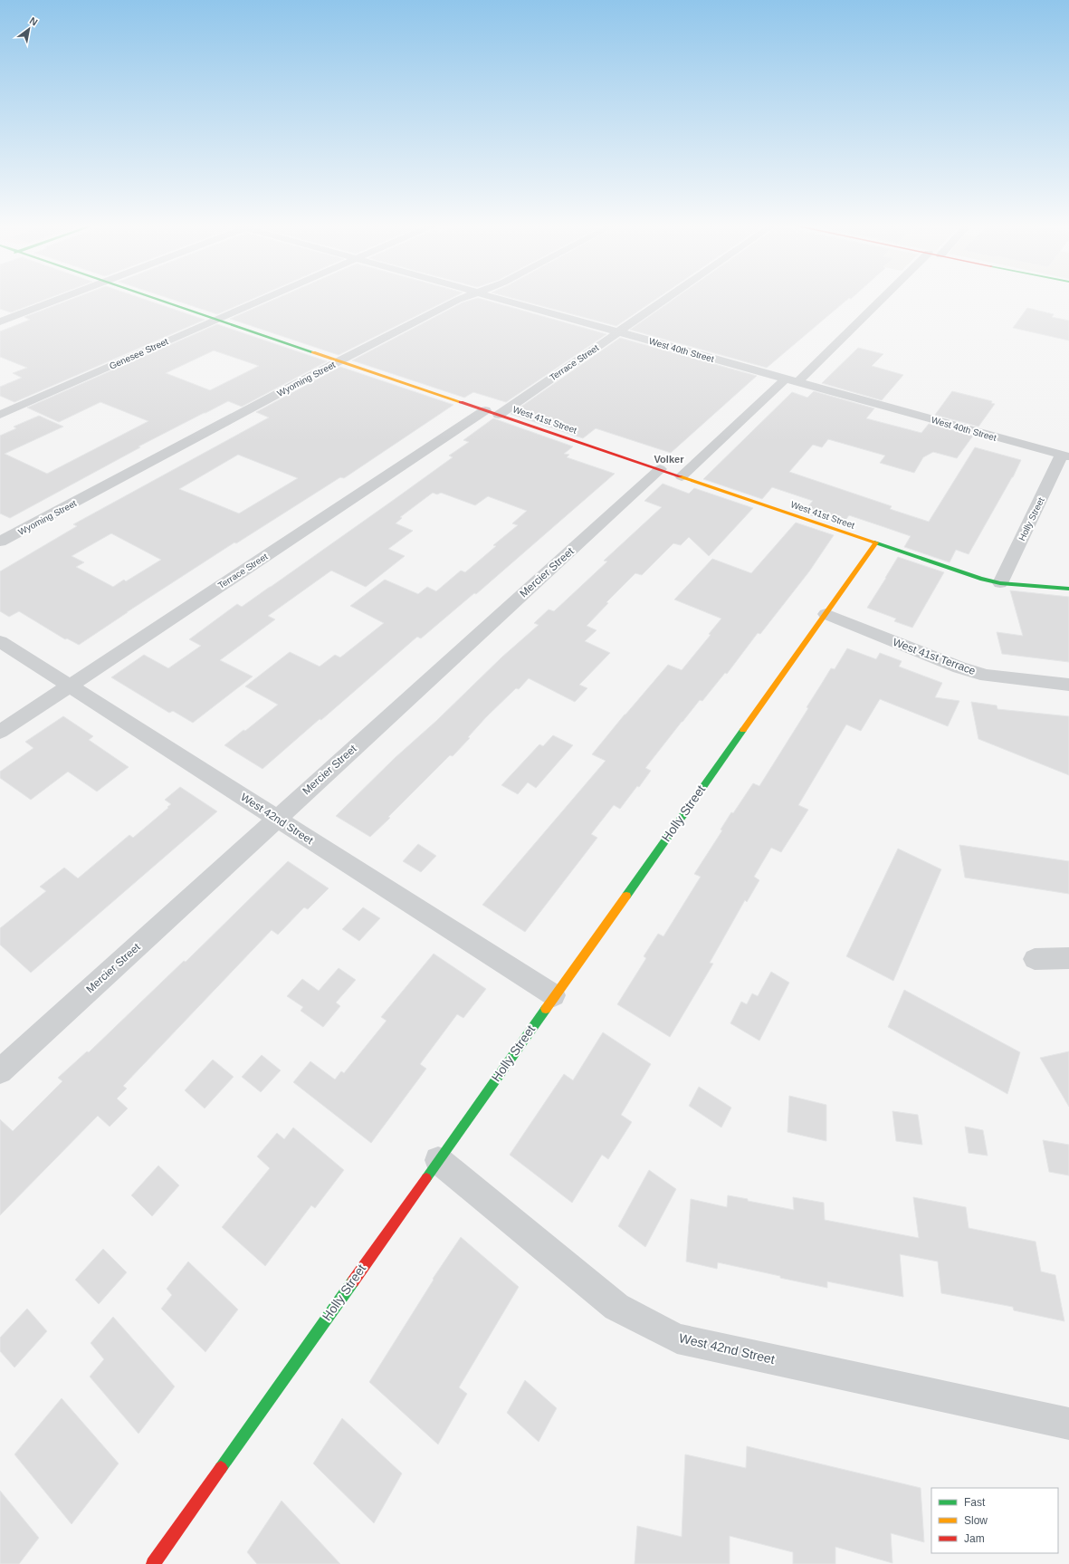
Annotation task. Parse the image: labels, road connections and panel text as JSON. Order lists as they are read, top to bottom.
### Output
{
  "streets": {
    "street": [
      "West 40th Street",
      "Genesee Street",
      "Terrace Street",
      "Wyoming Street",
      "West 41st Street",
      "Holly Street",
      "Mercier Street",
      "West 41st Terrace",
      "West 42nd Street"
    ]
  },
  "crossings": [
    ["West 40th Street", "Terrace Street"],
    ["West 40th Street", "Holly Street"],
    ["Genesee Street", "West 41st Street"],
    ["Terrace Street", "West 41st Street"],
    ["Terrace Street", "West 42nd Street"],
    ["Wyoming Street", "West 41st Street"],
    ["West 41st Street", "Holly Street"],
    ["West 41st Street", "Mercier Street"],
    ["Holly Street", "West 41st Terrace"],
    ["Holly Street", "West 42nd Street"],
    ["Mercier Street", "West 42nd Street"]
  ],
  "districts": ["Volker"],
  "legend": ["Fast", "Slow", "Jam"],
  "north": "top right"
}
